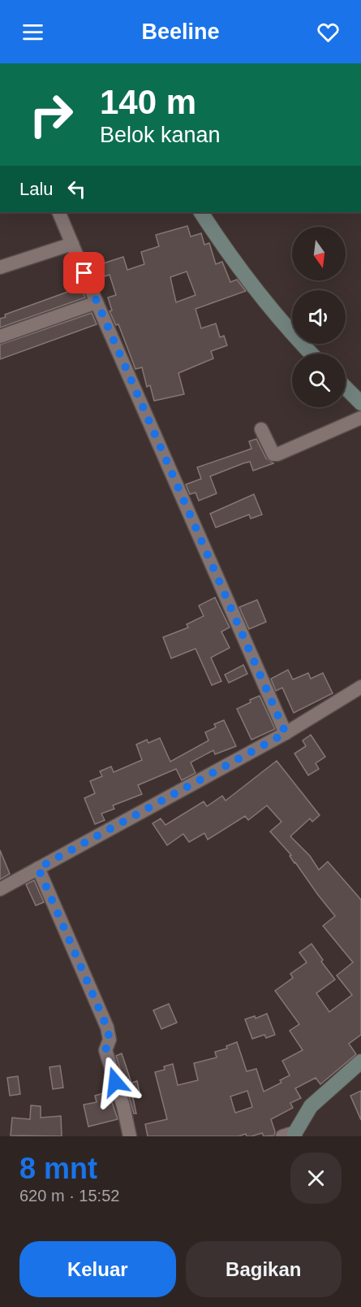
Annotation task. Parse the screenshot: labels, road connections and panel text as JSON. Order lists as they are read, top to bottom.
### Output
{
  "north": "bottom",
  "page": {
    "header": "Beeline",
    "turn": ["140 m", "Belok kanan"],
    "then": "Lalu",
    "heading": ["8 mnt", "620 m · 15:52"],
    "buttons": ["Keluar", "Bagikan"]
  }
}
